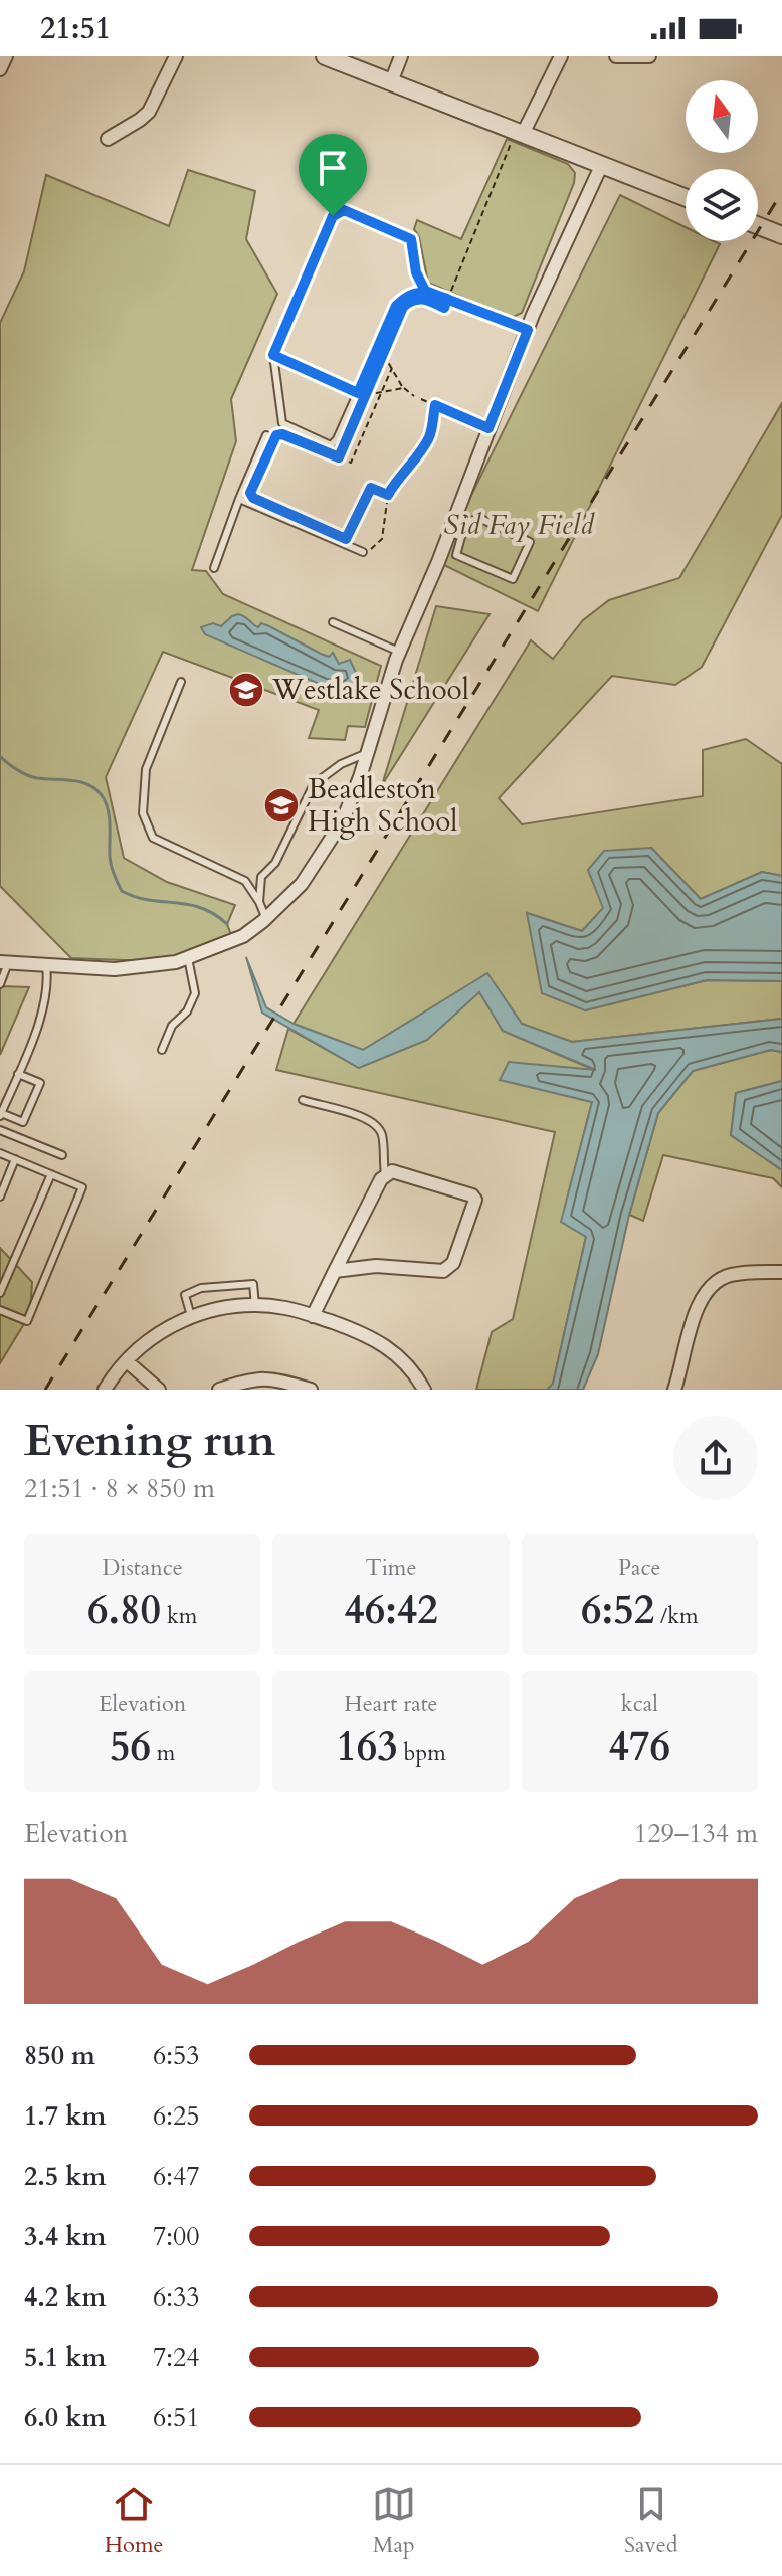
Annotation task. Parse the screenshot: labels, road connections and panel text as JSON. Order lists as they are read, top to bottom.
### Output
{
  "parks": ["Sid Fay Field"],
  "places": {
    "school or university": ["Westlake School", "Beadleston High School"]
  },
  "north": "top",
  "page": {
    "status": "21:51",
    "heading": ["Evening run", "21:51 · 8 × 850 m"],
    "stats": [
      ["Distance", "6.80 km"],
      ["Time", "46:42"],
      ["Pace", "6:52 /km"],
      ["Elevation", "56 m"],
      ["Heart rate", "163 bpm"],
      ["kcal", "476"]
    ],
    "chart": ["Elevation", "129–134 m"],
    "list": [
      {
        "name": "850 m",
        "note": "6:53"
      },
      {
        "name": "1.7 km",
        "note": "6:25"
      },
      {
        "name": "2.5 km",
        "note": "6:47"
      },
      {
        "name": "3.4 km",
        "note": "7:00"
      },
      {
        "name": "4.2 km",
        "note": "6:33"
      },
      {
        "name": "5.1 km",
        "note": "7:24"
      },
      {
        "name": "6.0 km",
        "note": "6:51"
      }
    ],
    "tabs": ["Home", "Map", "Saved"]
  }
}
